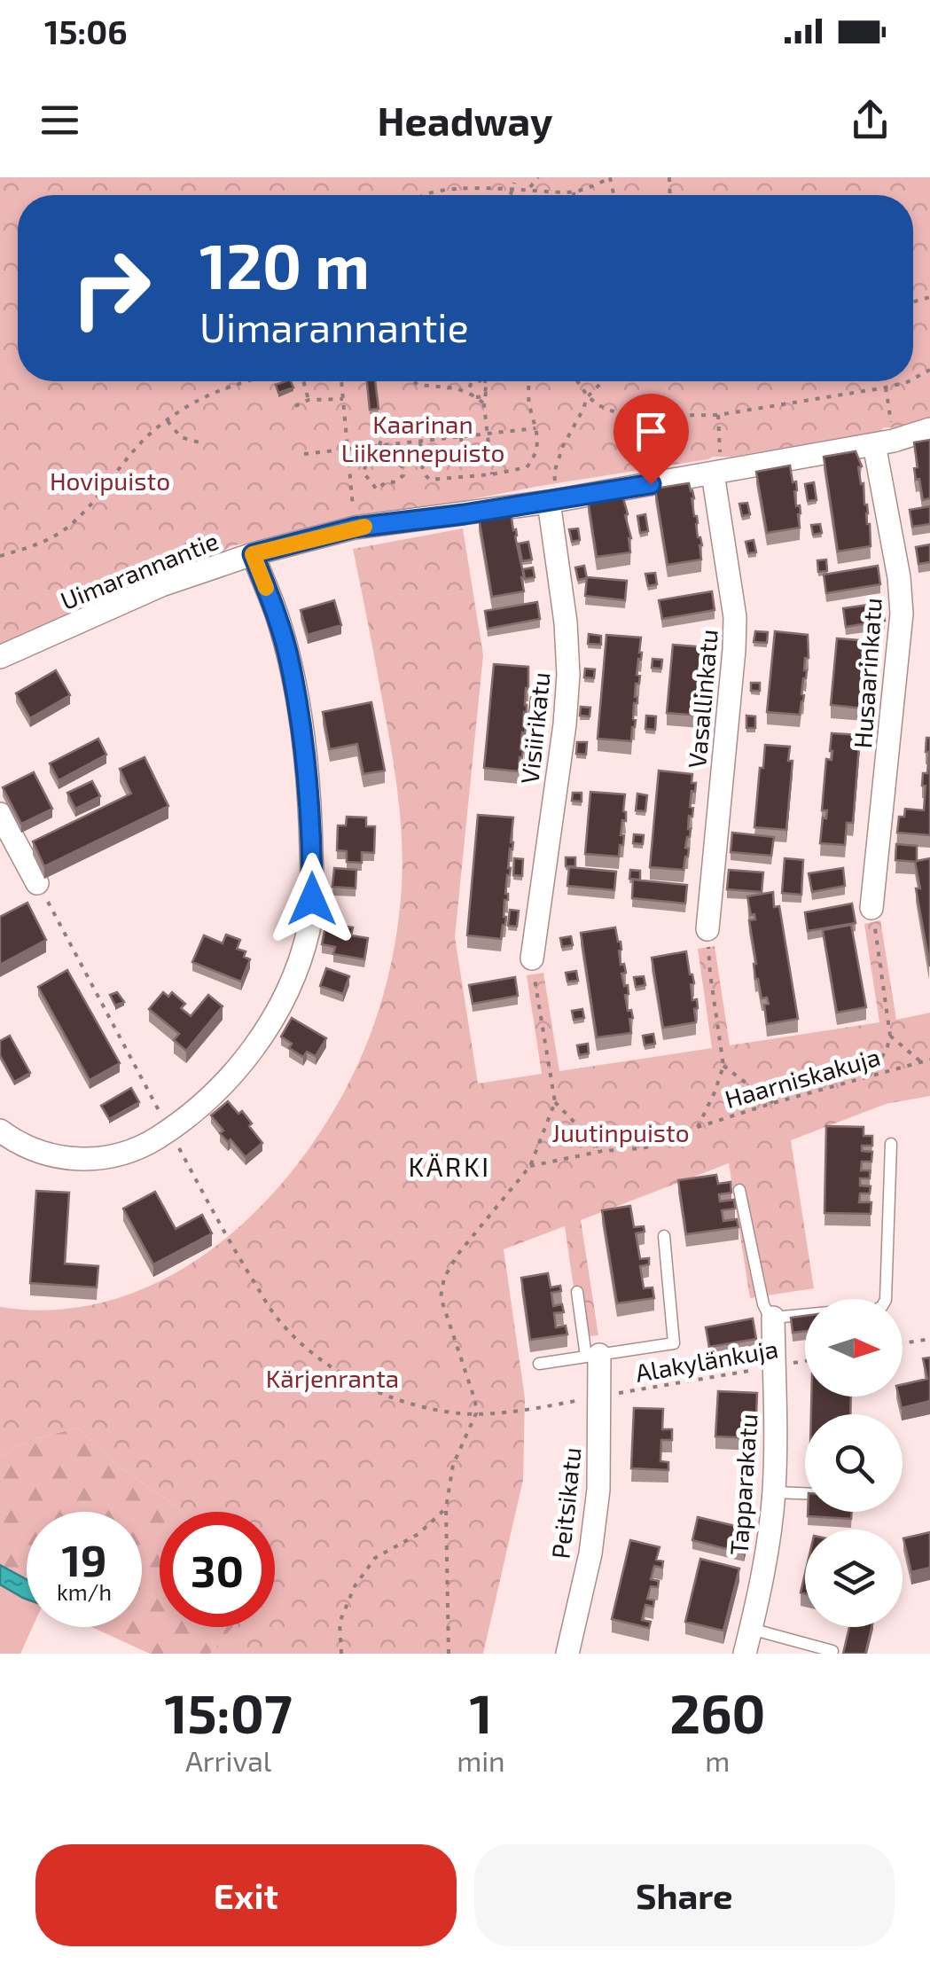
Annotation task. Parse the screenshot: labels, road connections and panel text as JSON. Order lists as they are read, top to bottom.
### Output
{
  "streets": {
    "street": [
      "Uimarannantie",
      "Husaarinkatu",
      "Vasallinkatu",
      "Visiirikatu",
      "Tapparakatu",
      "Peitsikatu"
    ],
    "path": ["Haarniskakuja", "Alakylänkuja"]
  },
  "crossings": [
    ["Uimarannantie", "Husaarinkatu"],
    ["Uimarannantie", "Vasallinkatu"],
    ["Uimarannantie", "Visiirikatu"],
    ["Alakylänkuja", "Tapparakatu"],
    ["Alakylänkuja", "Peitsikatu"]
  ],
  "districts": ["KÄRKI"],
  "parks": [
    "Kaarinan Liikennepuisto",
    "Hovipuisto",
    "Juutinpuisto",
    "Kärjenranta"
  ],
  "north": "right",
  "page": {
    "status": "15:06",
    "header": "Headway",
    "turn": ["120 m", "Uimarannantie"],
    "speed": "19 km/h",
    "limit": "30",
    "eta": [
      "15:07",
      "Arrival",
      "1",
      "min",
      "260",
      "m"
    ],
    "buttons": ["Exit", "Share"]
  }
}
